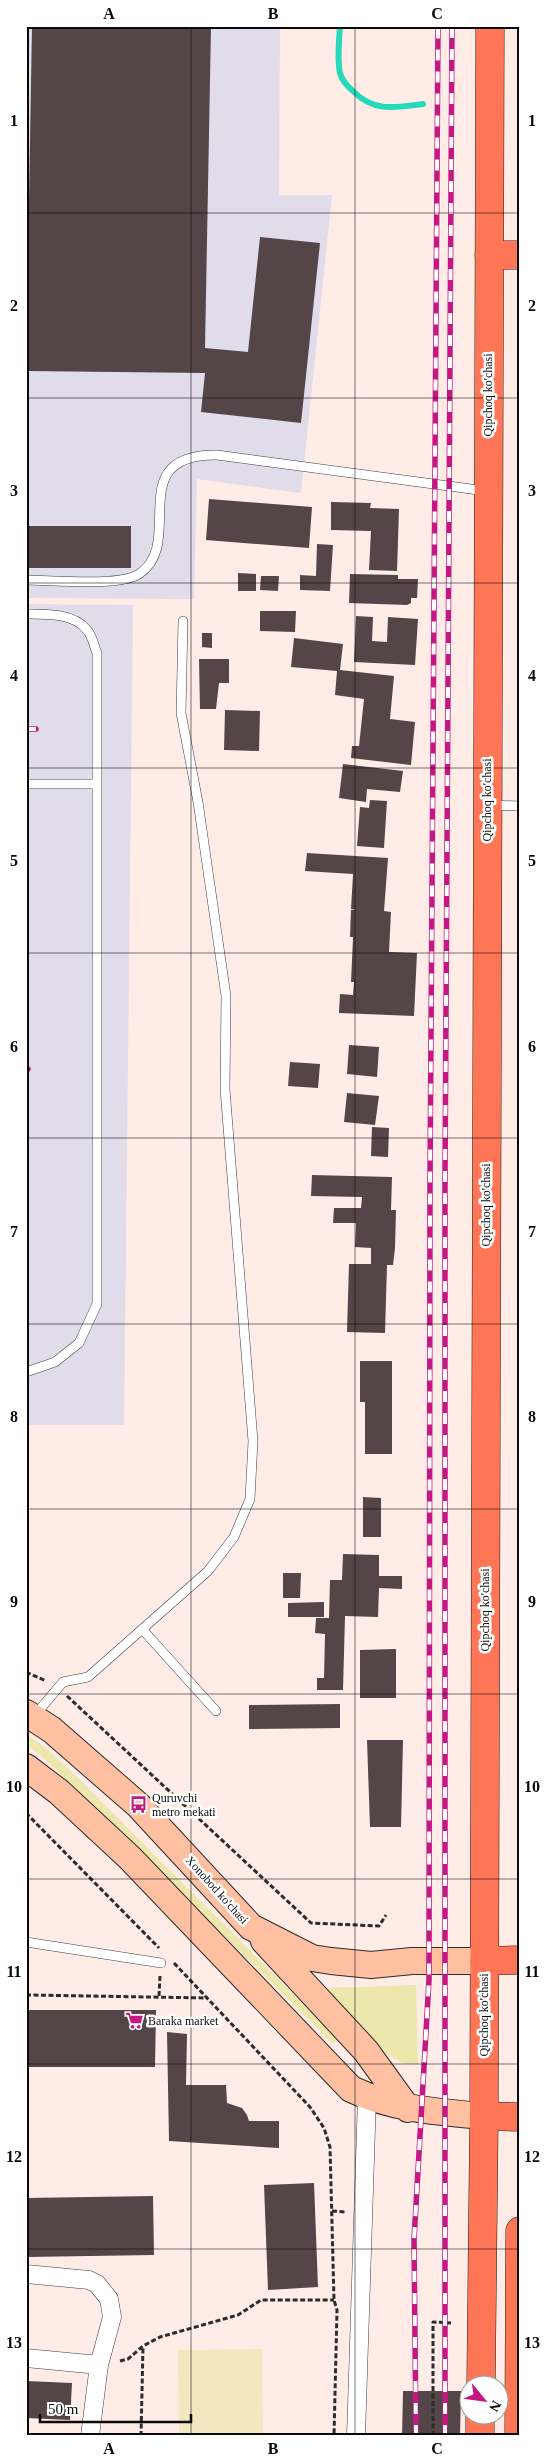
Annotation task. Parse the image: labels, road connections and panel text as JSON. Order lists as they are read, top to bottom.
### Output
{
  "streets": {
    "main road": ["Qipchoq ko'chasi"],
    "street": ["Xonobod ko'chasi"]
  },
  "crossings": [
    ["Qipchoq ko'chasi", "Xonobod ko'chasi"]
  ],
  "places": {
    "bus stop": ["Quruvchi metro mekati"],
    "supermarket": ["Baraka market"]
  },
  "scale_bar": "50 m",
  "north": "bottom right",
  "grid": {
    "columns": ["A", "B", "C"],
    "rows": [
      "1",
      "2",
      "3",
      "4",
      "5",
      "6",
      "7",
      "8",
      "9",
      "10",
      "11",
      "12",
      "13"
    ]
  }
}
